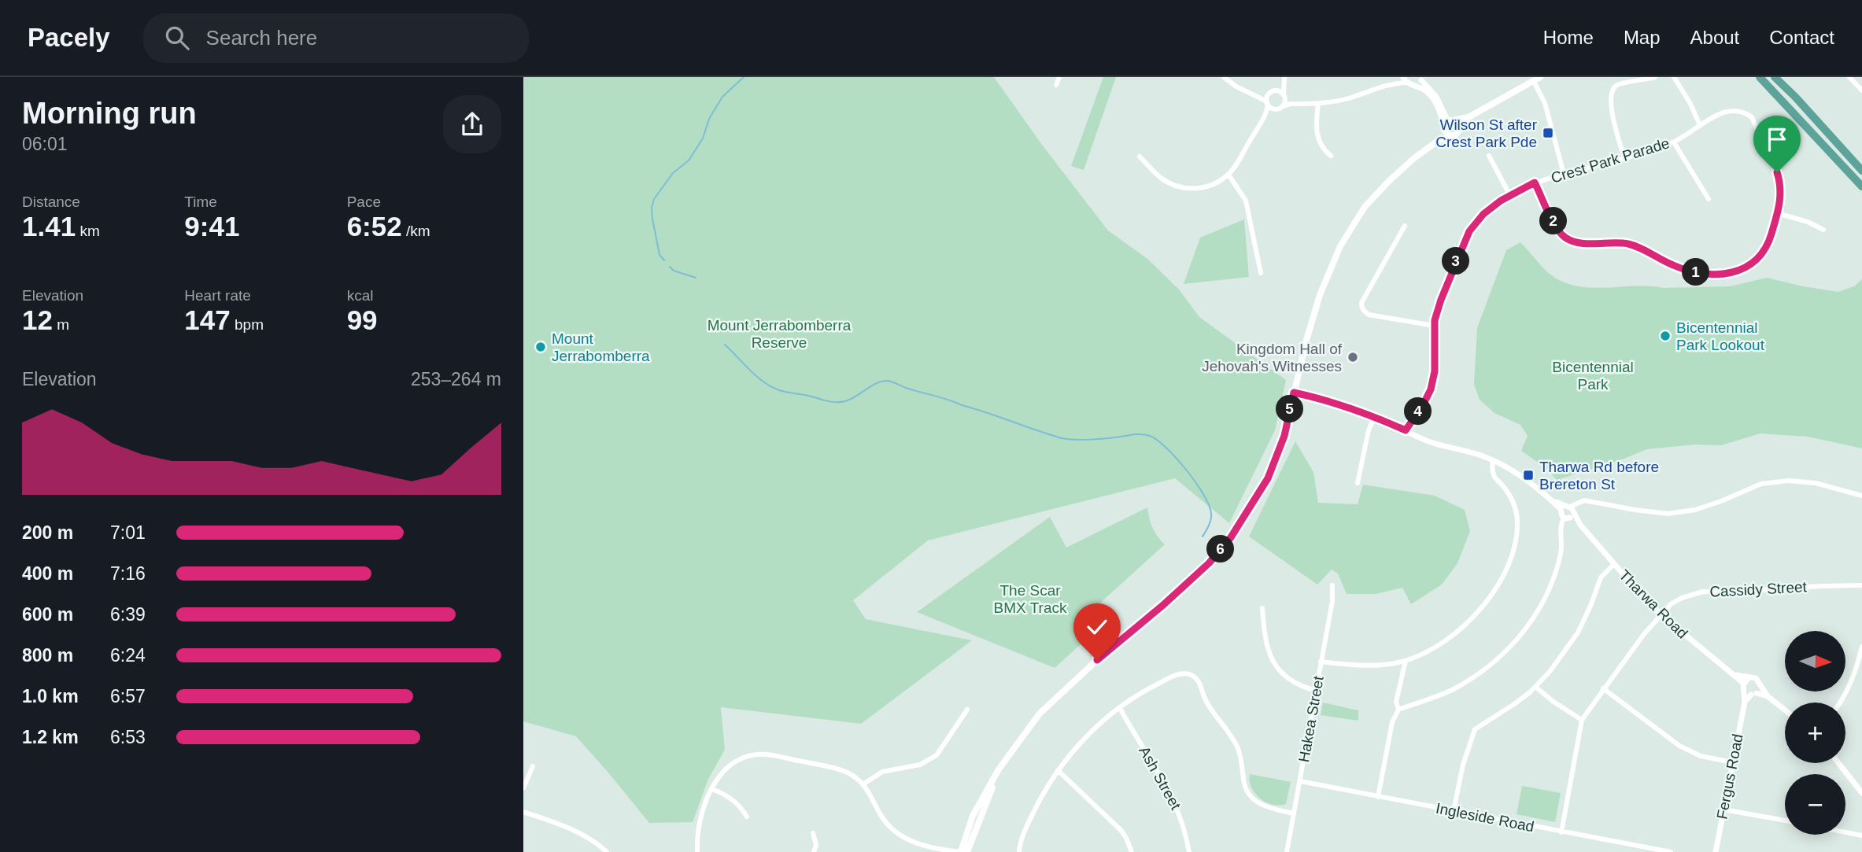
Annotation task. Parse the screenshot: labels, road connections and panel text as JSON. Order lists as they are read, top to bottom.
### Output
{
  "streets": {
    "street": [
      "Crest Park Parade",
      "Cassidy Street",
      "Tharwa Road",
      "Hakea Street",
      "Fergus Road",
      "Ash Street",
      "Ingleside Road"
    ]
  },
  "crossings": [
    ["Cassidy Street", "Tharwa Road"],
    ["Tharwa Road", "Fergus Road"],
    ["Hakea Street", "Ingleside Road"]
  ],
  "parks": ["Mount Jerrabomberra Reserve", "Bicentennial Park", "The Scar BMX Track"],
  "places": {
    "transit": ["Wilson St after Crest Park Pde", "Tharwa Rd before Brereton St"],
    "other": ["Bicentennial Park Lookout", "Mount Jerrabomberra", "Kingdom Hall of Jehovah's Witnesses"]
  },
  "north": "right",
  "page": {
    "header": "Pacely",
    "search": "Search here",
    "nav": [
      "Home",
      "Map",
      "About",
      "Contact"
    ],
    "heading": ["Morning run", "06:01"],
    "stats": [
      ["Distance", "1.41 km"],
      ["Time", "9:41"],
      ["Pace", "6:52 /km"],
      ["Elevation", "12 m"],
      ["Heart rate", "147 bpm"],
      ["kcal", "99"]
    ],
    "pins": [
      "2",
      "3",
      "1",
      "5",
      "4",
      "6"
    ],
    "chart": ["Elevation", "253–264 m"],
    "list": [
      {
        "name": "200 m",
        "note": "7:01"
      },
      {
        "name": "400 m",
        "note": "7:16"
      },
      {
        "name": "600 m",
        "note": "6:39"
      },
      {
        "name": "800 m",
        "note": "6:24"
      },
      {
        "name": "1.0 km",
        "note": "6:57"
      },
      {
        "name": "1.2 km",
        "note": "6:53"
      }
    ],
    "map_buttons": ["+", "−"]
  }
}
